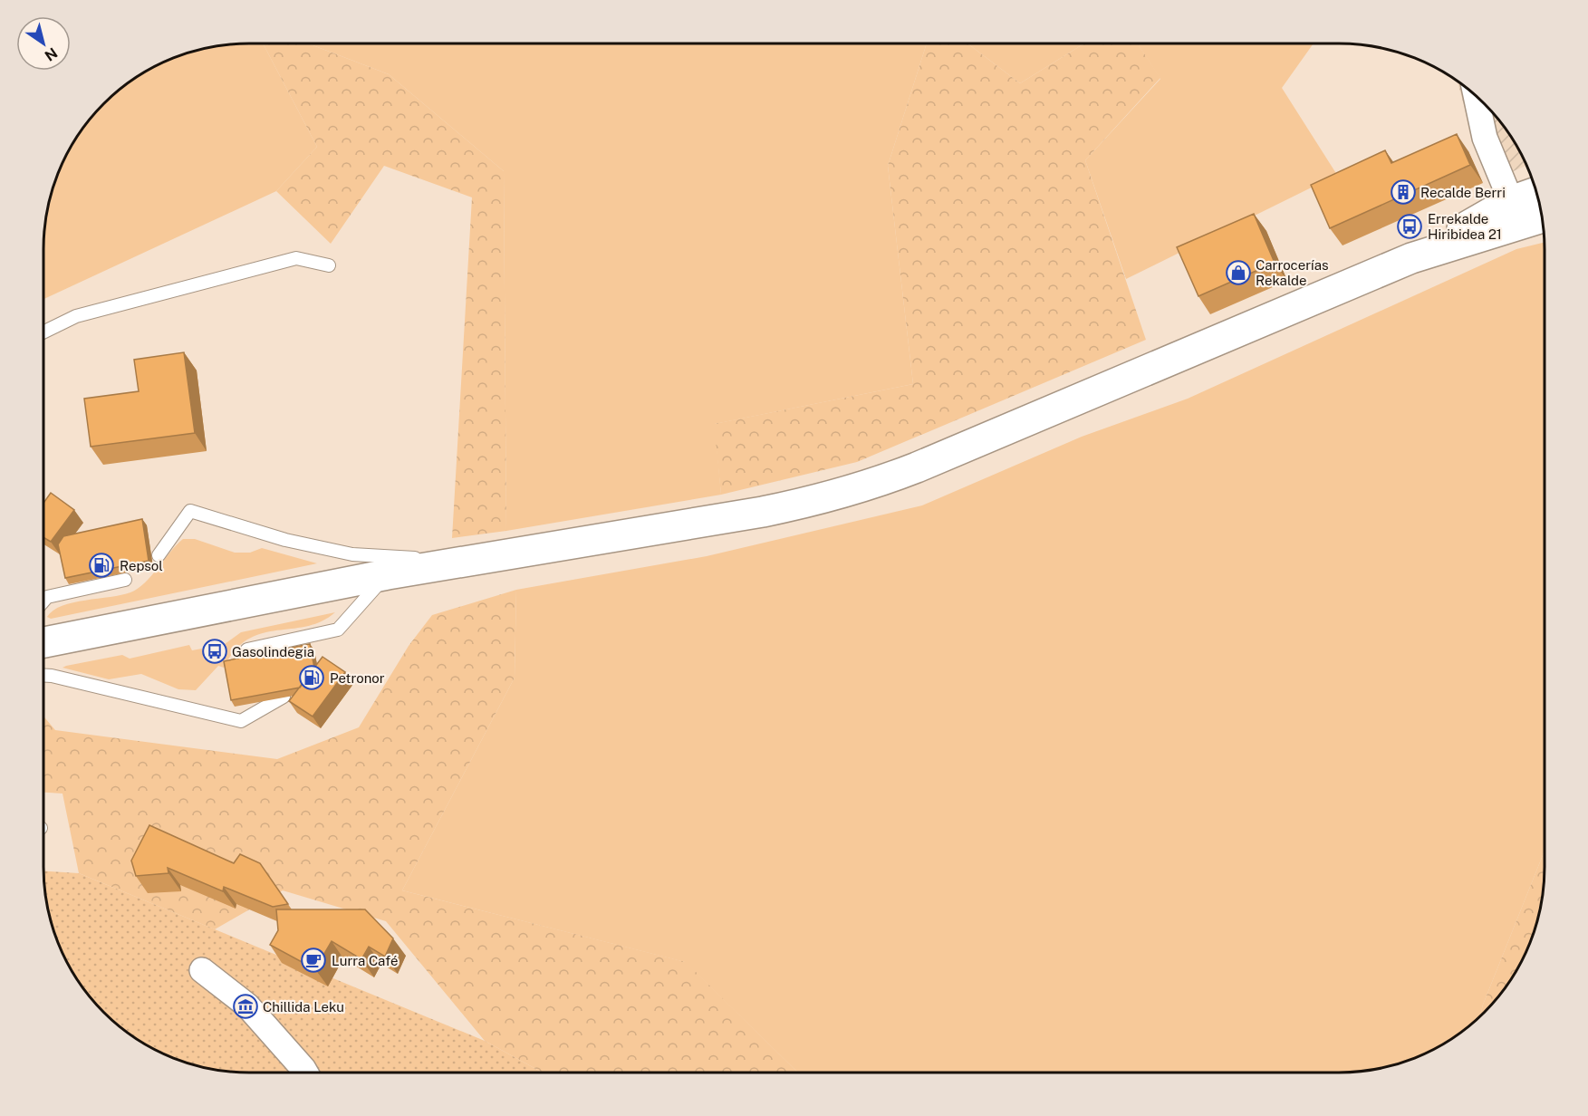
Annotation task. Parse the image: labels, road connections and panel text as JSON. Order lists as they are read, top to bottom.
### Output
{
  "places": {
    "building": ["Recalde Berri"],
    "bus stop": ["Errekalde Hiribidea 21", "Gasolindegia"],
    "shop": ["Carrocerías Rekalde"],
    "fuel station": ["Repsol", "Petronor"],
    "cafe": ["Lurra Café"],
    "museum": ["Chillida Leku"]
  },
  "north": "bottom right"
}
